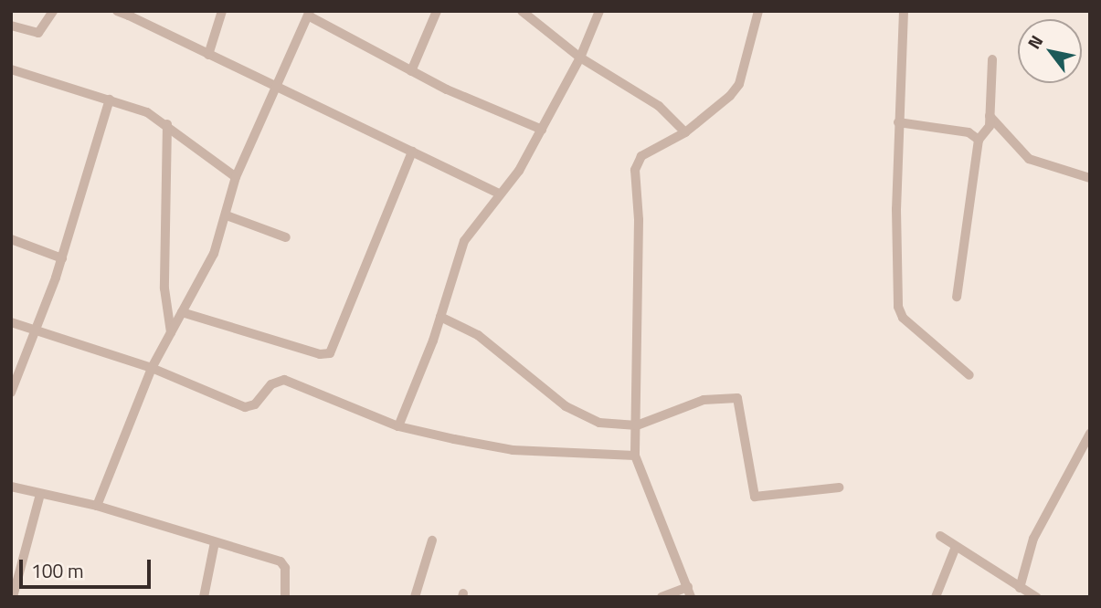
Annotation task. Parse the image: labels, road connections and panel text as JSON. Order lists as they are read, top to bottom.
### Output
{
  "scale_bar": "100 m",
  "north": "top left"
}
